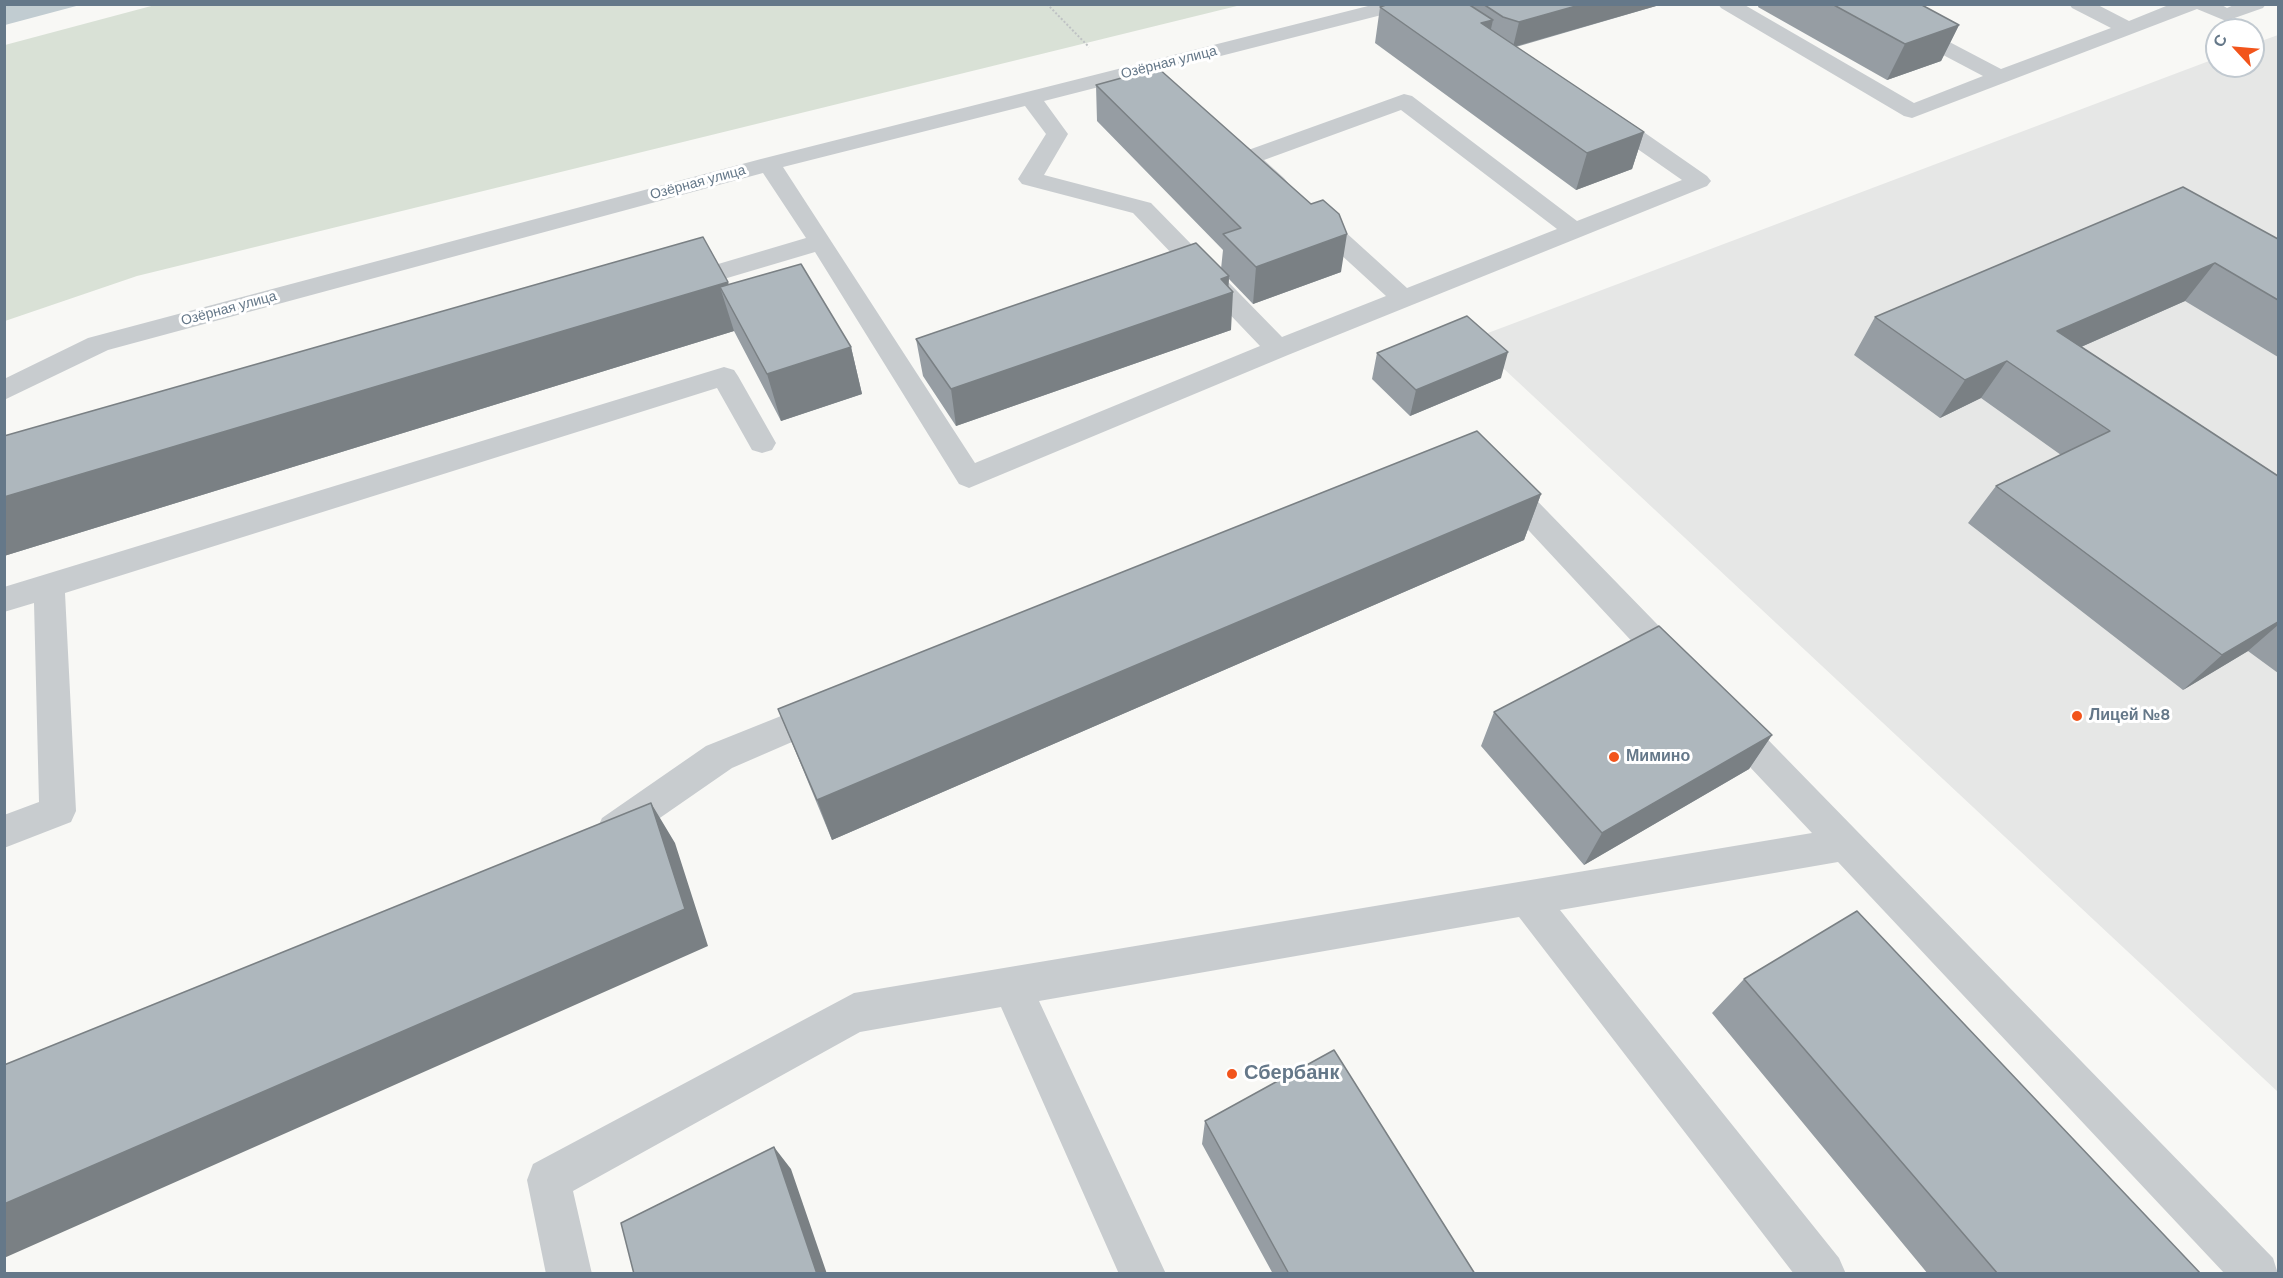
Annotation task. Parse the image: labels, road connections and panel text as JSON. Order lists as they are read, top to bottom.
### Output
{
  "streets": {
    "street": ["Озёрная улица"]
  },
  "places": ["Лицей №8", "Мимино", "Сбербанк"],
  "north": "top left"
}
